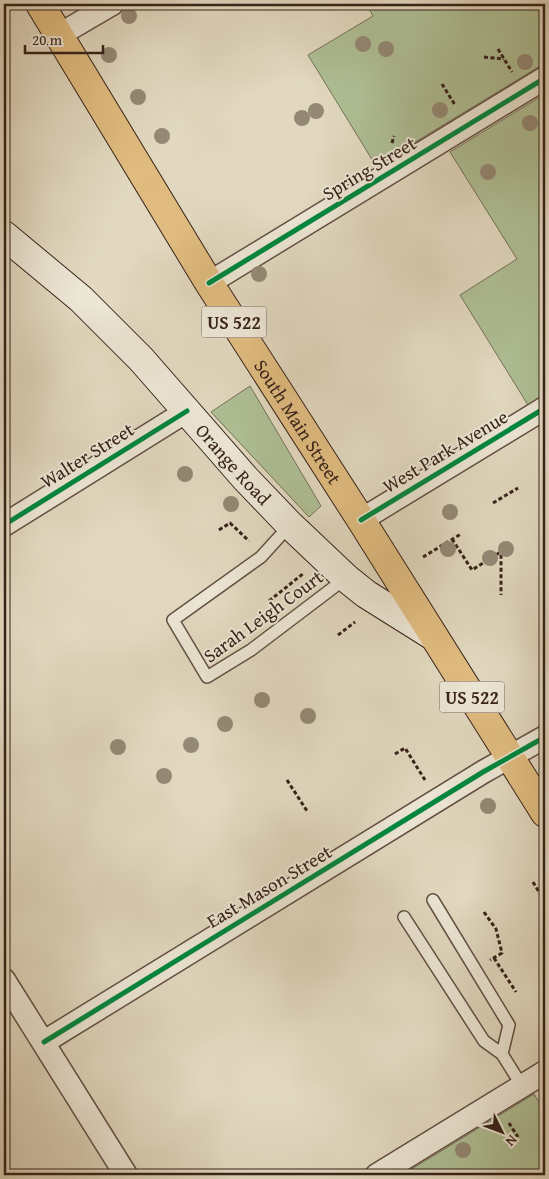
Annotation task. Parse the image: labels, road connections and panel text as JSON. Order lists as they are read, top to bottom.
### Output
{
  "streets": {
    "main road": ["US 522", "South Main Street", "Orange Road"],
    "street": [
      "Spring Street",
      "West Park Avenue",
      "Walter Street",
      "East Mason Street"
    ],
    "lane": ["Sarah Leigh Court"]
  },
  "crossings": [
    ["Spring Street", "South Main Street"],
    ["South Main Street", "West Park Avenue"],
    ["South Main Street", "Orange Road"],
    ["South Main Street", "East Mason Street"],
    ["Walter Street", "Orange Road"],
    ["Orange Road", "Sarah Leigh Court"]
  ],
  "scale_bar": "20 m",
  "north": "bottom right"
}
